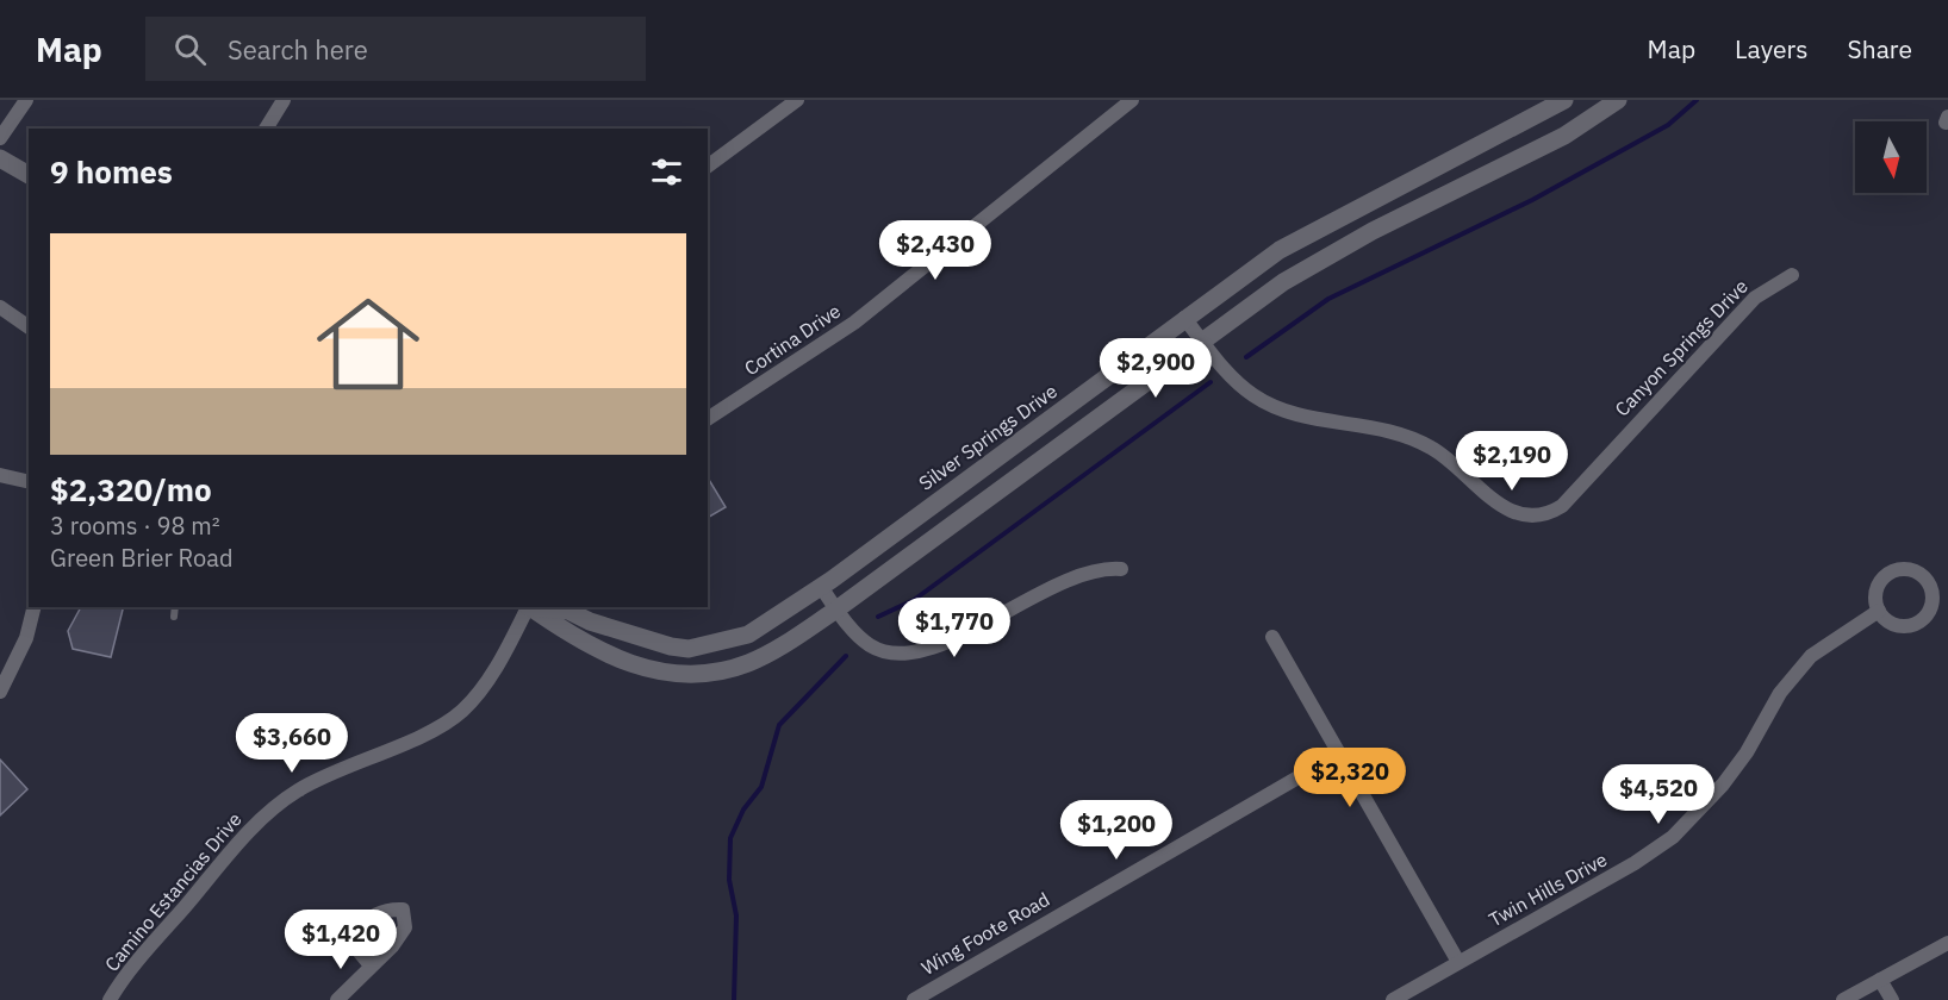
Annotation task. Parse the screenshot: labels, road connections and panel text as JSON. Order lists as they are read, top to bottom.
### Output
{
  "streets": {
    "street": [
      "Cortina Drive",
      "Canyon Springs Drive",
      "Silver Springs Drive",
      "Twin Hills Drive",
      "Camino Estancias Drive",
      "Wing Foote Road"
    ]
  },
  "crossings": [
    ["Canyon Springs Drive", "Silver Springs Drive"]
  ],
  "north": "bottom",
  "page": {
    "header": "Map",
    "search": "Search here",
    "nav": ["Map", "Layers", "Share"],
    "heading": "9 homes",
    "list": [
      {
        "name": "$2,320/mo",
        "note": "3 rooms · 98 m² · Green Brier Road"
      }
    ],
    "price": [
      "$2,430",
      "$2,900",
      "$2,190",
      "$1,770",
      "$3,660",
      "$2,320",
      "$4,520",
      "$1,200",
      "$1,420"
    ]
  }
}
